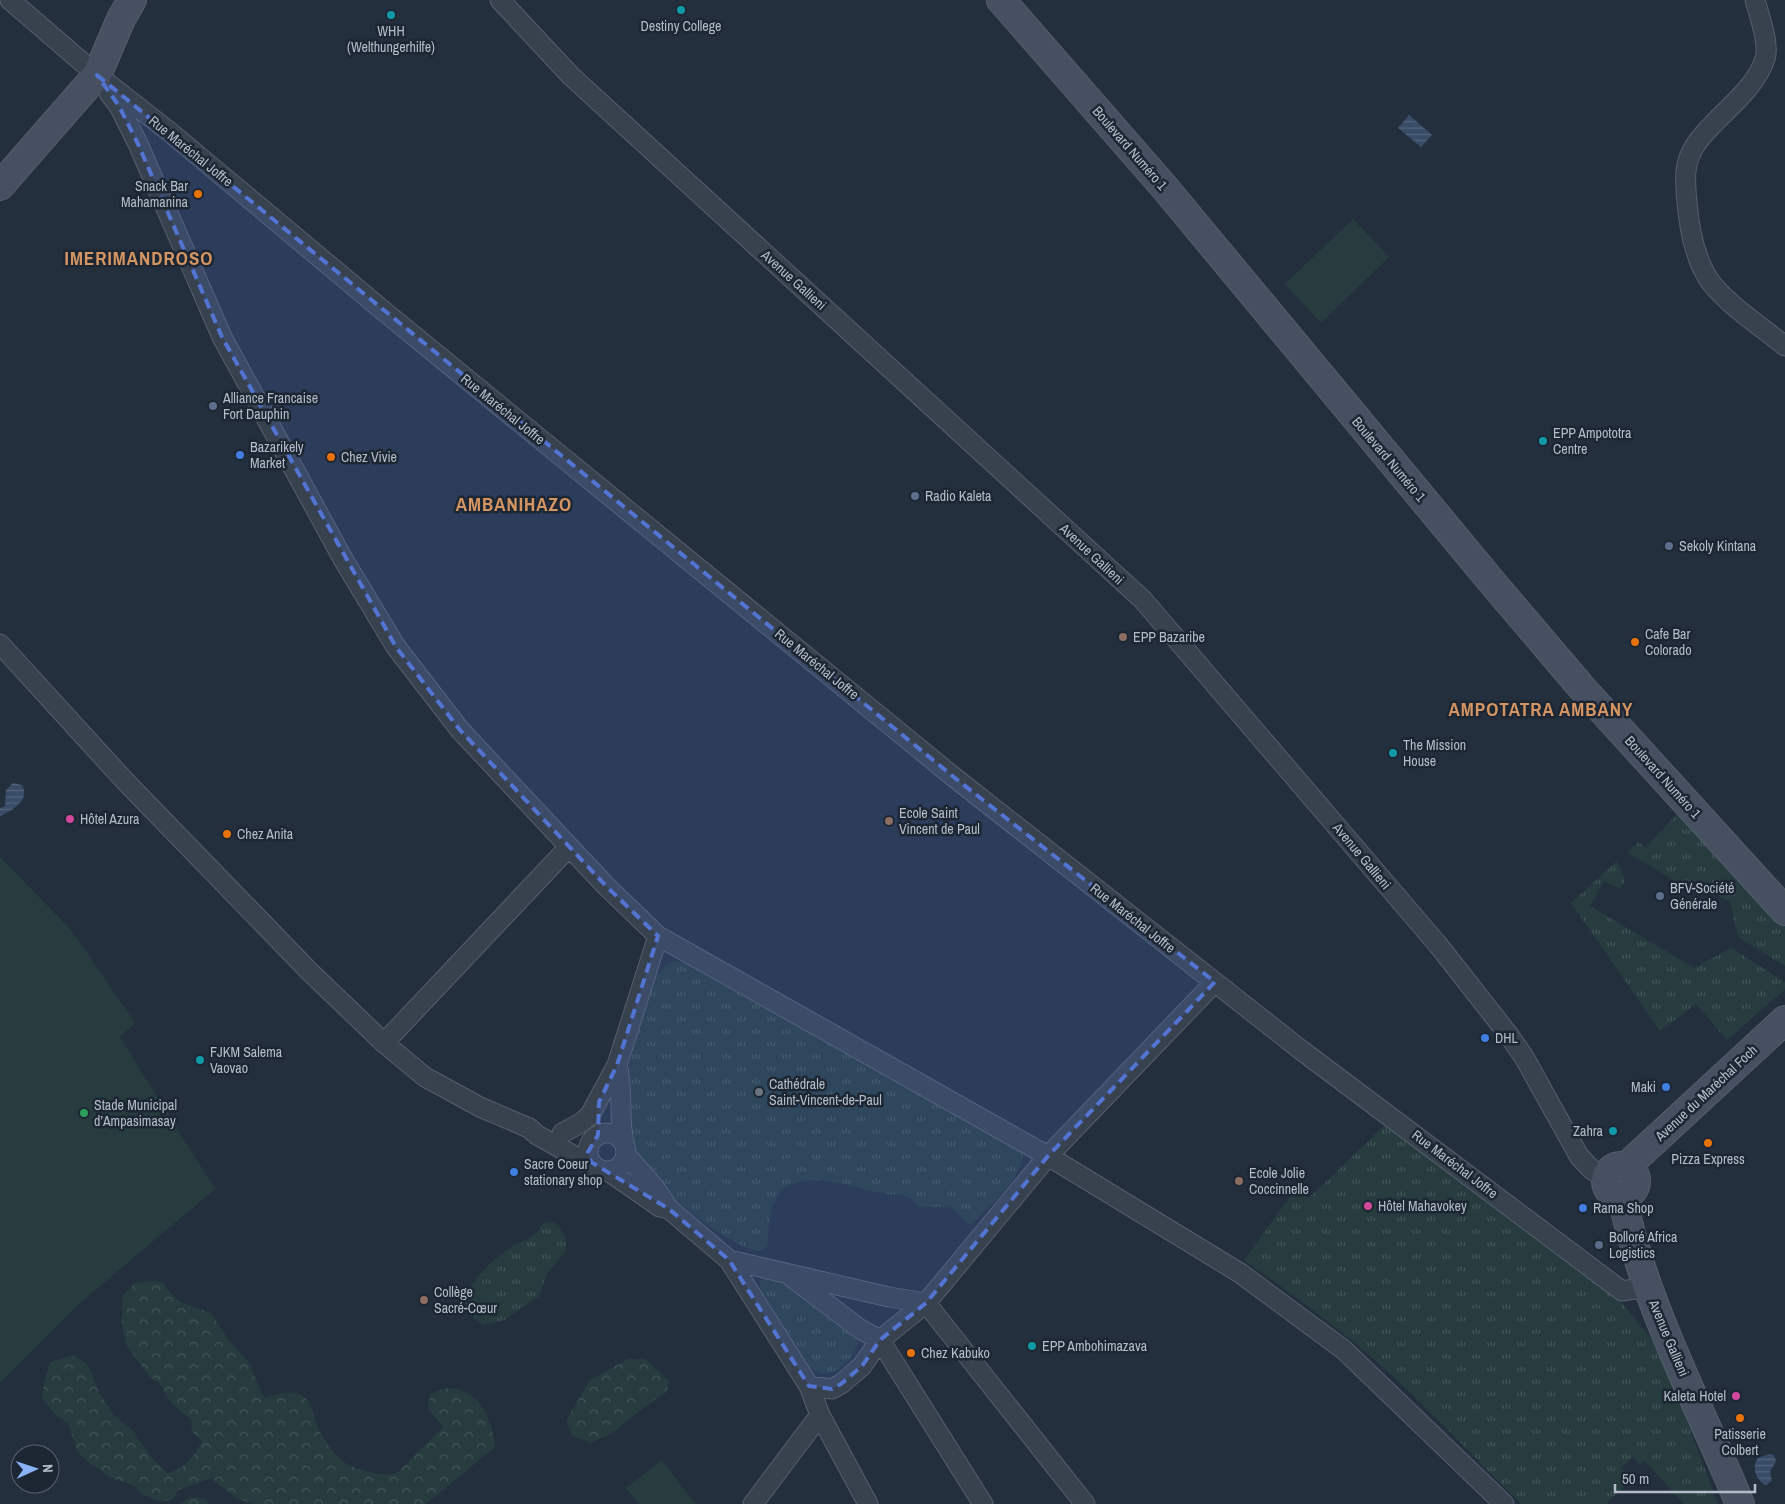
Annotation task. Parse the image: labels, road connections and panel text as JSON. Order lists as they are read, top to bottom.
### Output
{
  "streets": {
    "main road": ["Boulevard Numéro 1", "Avenue Gallieni", "Avenue du Maréchal Foch"],
    "street": ["Rue Maréchal Joffre"]
  },
  "crossings": [
    ["Rue Maréchal Joffre", "Avenue Gallieni"],
    ["Avenue Gallieni", "Avenue du Maréchal Foch"]
  ],
  "districts": ["IMERIMANDROSO", "AMBANIHAZO", "AMPOTATRA AMBANY"],
  "places": [
    "Destiny College",
    "WHH (Welthungerhilfe)",
    "Snack Bar Mahamanina",
    "Alliance Francaise Fort Dauphin",
    "EPP Ampototra Centre",
    "Bazarikely Market",
    "Chez Vivie",
    "Radio Kaleta",
    "Sekoly Kintana",
    "EPP Bazaribe",
    "Cafe Bar Colorado",
    "The Mission House",
    "Hôtel Azura",
    "Ecole Saint Vincent de Paul",
    "Chez Anita",
    "BFV-Société Générale",
    "DHL",
    "FJKM Salema Vaovao",
    "Maki",
    "Cathédrale Saint-Vincent-de-Paul",
    "Stade Municipal d’Ampasimasay",
    "Zahra",
    "Pizza Express",
    "Sacre Coeur stationary shop",
    "Ecole Jolie Coccinnelle",
    "Hôtel Mahavokey",
    "Rama Shop",
    "Bolloré Africa Logistics",
    "Collège Sacré-Cœur",
    "EPP Ambohimazava",
    "Chez Kabuko",
    "Kaleta Hotel",
    "Patisserie Colbert"
  ],
  "scale_bar": "50 m",
  "north": "right"
}
